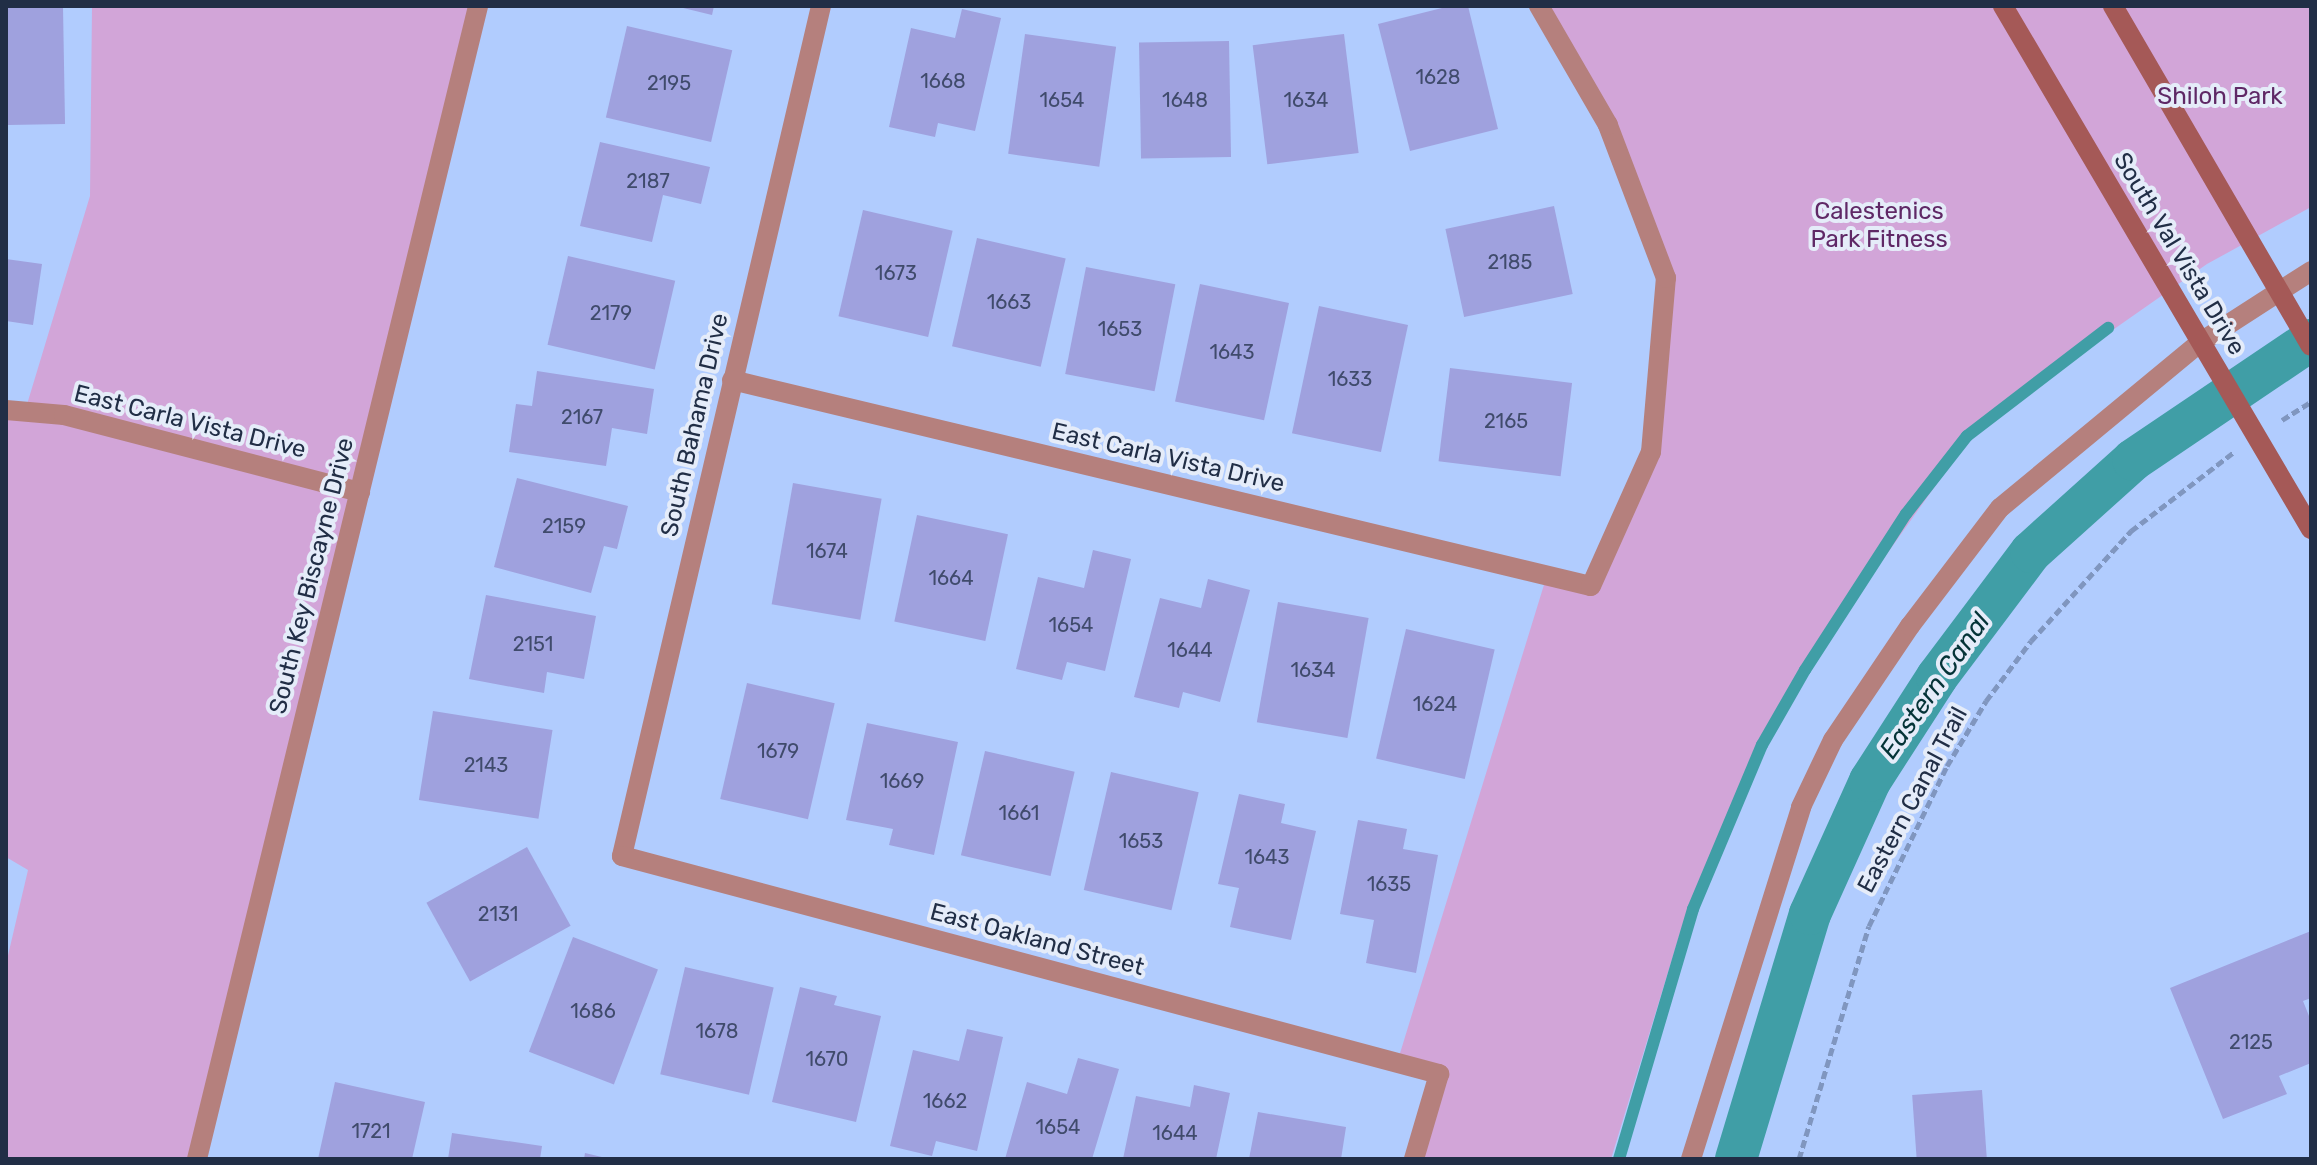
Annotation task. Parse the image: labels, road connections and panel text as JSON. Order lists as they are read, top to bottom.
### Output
{
  "streets": {
    "main road": ["South Val Vista Drive"],
    "street": [
      "East Carla Vista Drive",
      "South Bahama Drive",
      "South Key Biscayne Drive",
      "East Oakland Street"
    ],
    "path": ["Eastern Canal Trail"]
  },
  "crossings": [
    ["South Val Vista Drive", "Eastern Canal Trail"],
    ["East Carla Vista Drive", "South Bahama Drive"],
    ["East Carla Vista Drive", "South Key Biscayne Drive"],
    ["South Bahama Drive", "East Oakland Street"]
  ],
  "water": ["Eastern Canal"],
  "parks": ["Shiloh Park", "Calestenics Park Fitness"],
  "house_numbers": [
    "1628",
    "1668",
    "2195",
    "1654",
    "1648",
    "1634",
    "2187",
    "2185",
    "1673",
    "1663",
    "2179",
    "1653",
    "1643",
    "1633",
    "2167",
    "2165",
    "2159",
    "1674",
    "1664",
    "1654",
    "2151",
    "1644",
    "1634",
    "1624",
    "1679",
    "2143",
    "1669",
    "1661",
    "1653",
    "1643",
    "1635",
    "2131",
    "1686",
    "1678",
    "2125",
    "1670",
    "1662",
    "1654",
    "1721",
    "1644"
  ]
}
